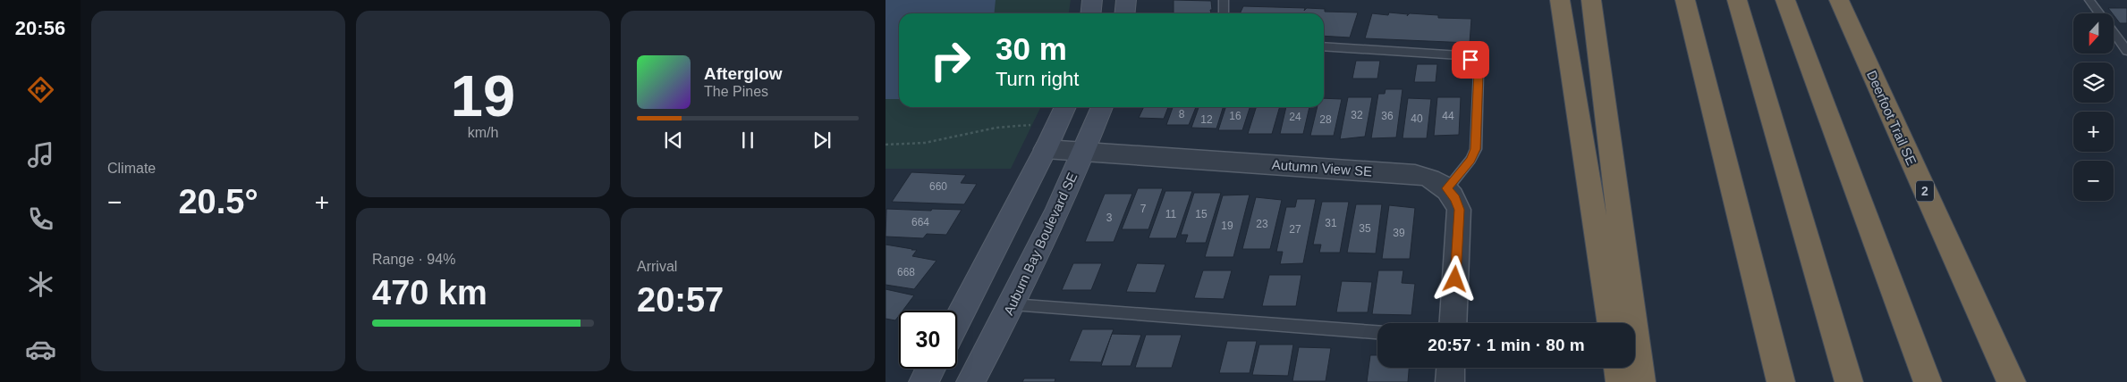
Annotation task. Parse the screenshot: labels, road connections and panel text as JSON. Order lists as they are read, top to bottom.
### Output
{
  "streets": {
    "highway": ["Deerfoot Trail SE", "2"],
    "street": ["Autumn View SE", "Auburn Bay Boulevard SE"]
  },
  "crossings": [
    ["Autumn View SE", "Auburn Bay Boulevard SE"]
  ],
  "house_numbers": [
    "8",
    "32",
    "16",
    "36",
    "44",
    "24",
    "40",
    "12",
    "28",
    "660",
    "7",
    "11",
    "15",
    "3",
    "664",
    "31",
    "23",
    "19",
    "35",
    "27",
    "39",
    "668"
  ],
  "north": "bottom",
  "page": {
    "tabs": "20:56",
    "tile": [
      "Climate",
      ["19", "km/h"],
      ["Range · 94%", "470 km"],
      ["Arrival", "20:57"]
    ],
    "map_buttons": ["+", "−"],
    "turn": ["30 m", "Turn right"],
    "song": ["Afterglow", "The Pines"],
    "heat": ["−", "20.5°", "+"],
    "limit": "30",
    "trip": "20:57 · 1 min · 80 m"
  }
}
